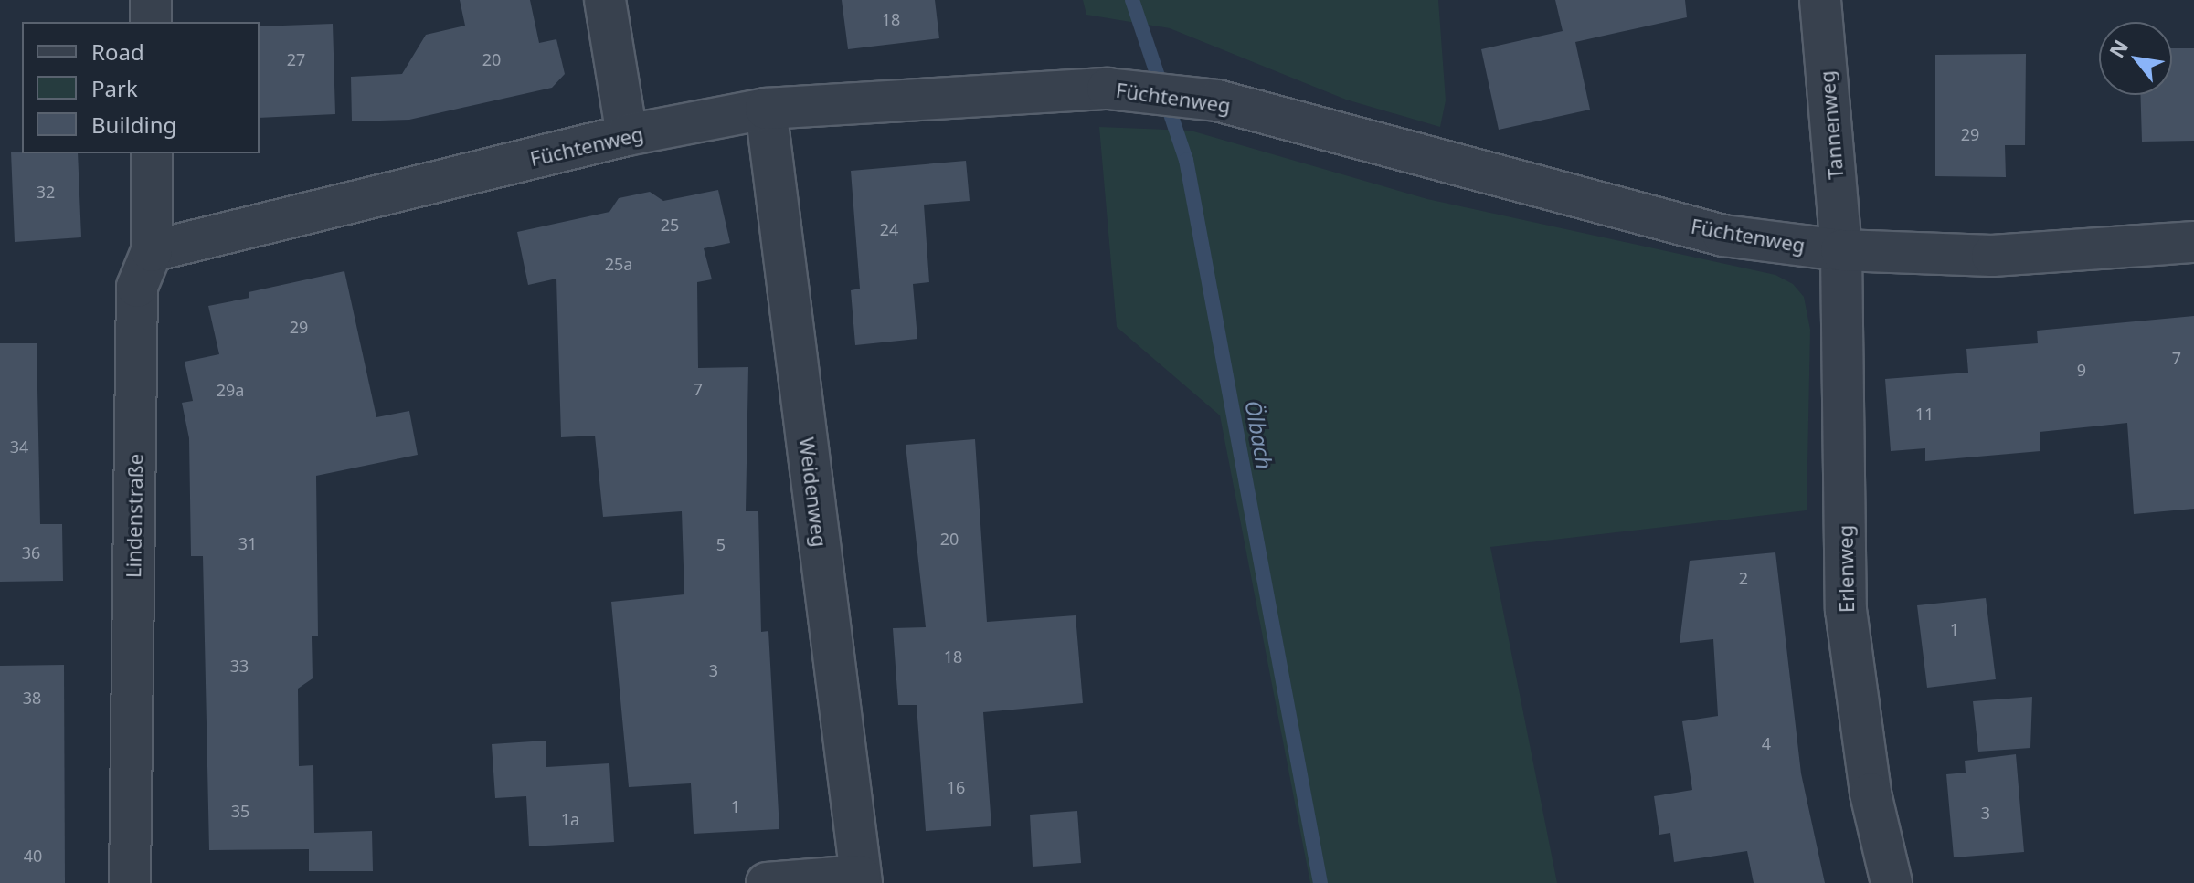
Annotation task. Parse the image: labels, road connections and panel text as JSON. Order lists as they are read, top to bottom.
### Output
{
  "streets": {
    "street": [
      "Füchtenweg",
      "Tannenweg",
      "Weidenweg",
      "Lindenstraße",
      "Erlenweg"
    ]
  },
  "crossings": [
    ["Füchtenweg", "Tannenweg"],
    ["Füchtenweg", "Weidenweg"],
    ["Füchtenweg", "Lindenstraße"],
    ["Füchtenweg", "Erlenweg"],
    ["Tannenweg", "Erlenweg"]
  ],
  "water": ["Ölbach"],
  "house_numbers": [
    "18",
    "27",
    "20",
    "29",
    "32",
    "25",
    "24",
    "25a",
    "29",
    "7",
    "9",
    "7",
    "29a",
    "11",
    "34",
    "20",
    "31",
    "5",
    "36",
    "2",
    "1",
    "18",
    "33",
    "3",
    "38",
    "4",
    "16",
    "1",
    "35",
    "3",
    "1a",
    "40"
  ],
  "legend": ["Road", "Park", "Building"],
  "north": "top left"
}
